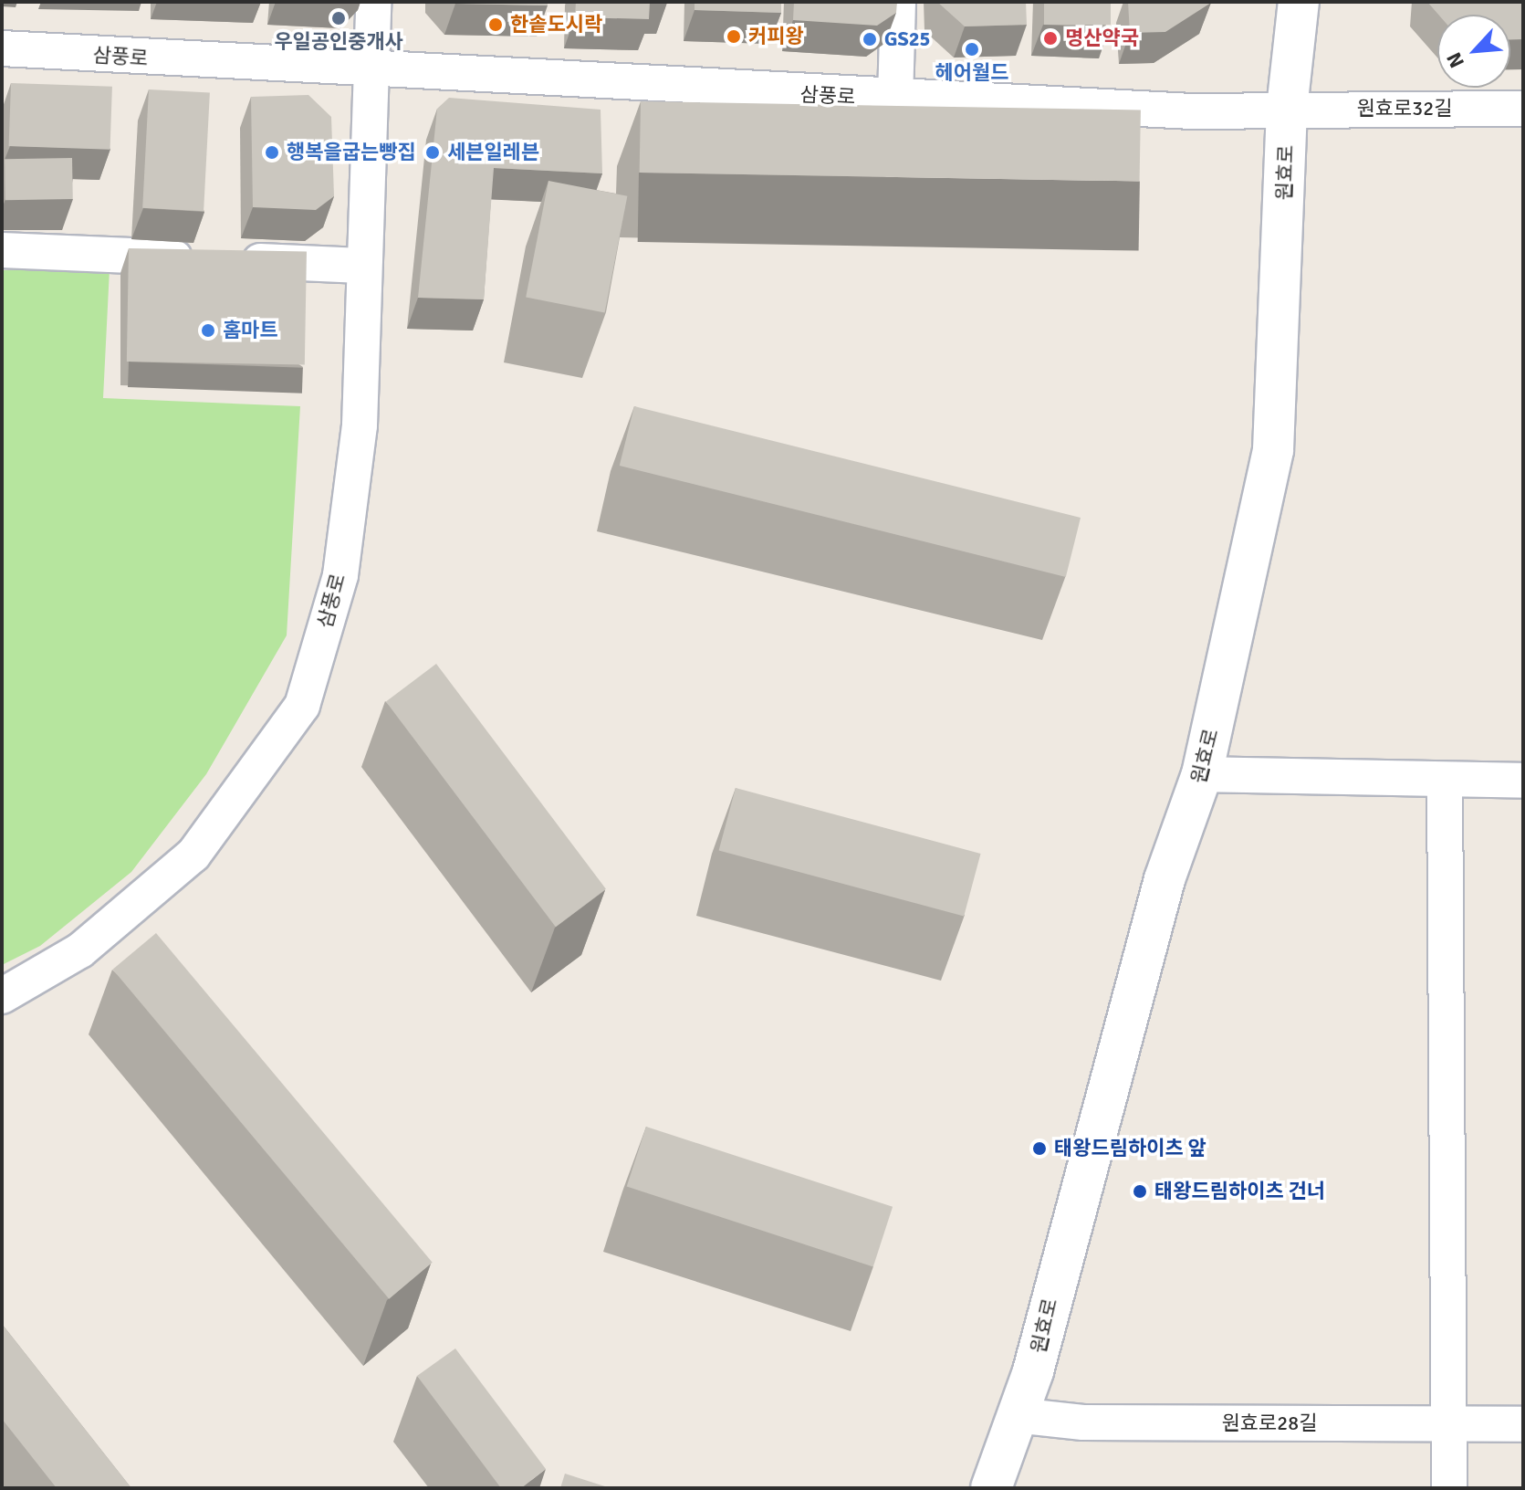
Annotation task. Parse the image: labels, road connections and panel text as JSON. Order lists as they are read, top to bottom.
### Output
{
  "streets": {
    "main road": ["원효로"],
    "street": ["삼풍로", "원효로32길", "원효로28길"]
  },
  "crossings": [
    ["삼풍로", "원효로32길"],
    ["삼풍로", "원효로"],
    ["원효로32길", "원효로"],
    ["원효로", "원효로28길"]
  ],
  "places": [
    "우일공인중개사",
    "한솥도시락",
    "커피왕",
    "명산약국",
    "GS25",
    "헤어월드",
    "행복을굽는빵집",
    "세븐일레븐",
    "홈마트",
    "태왕드림하이츠 앞",
    "태왕드림하이츠 건너"
  ],
  "north": "bottom left"
}
